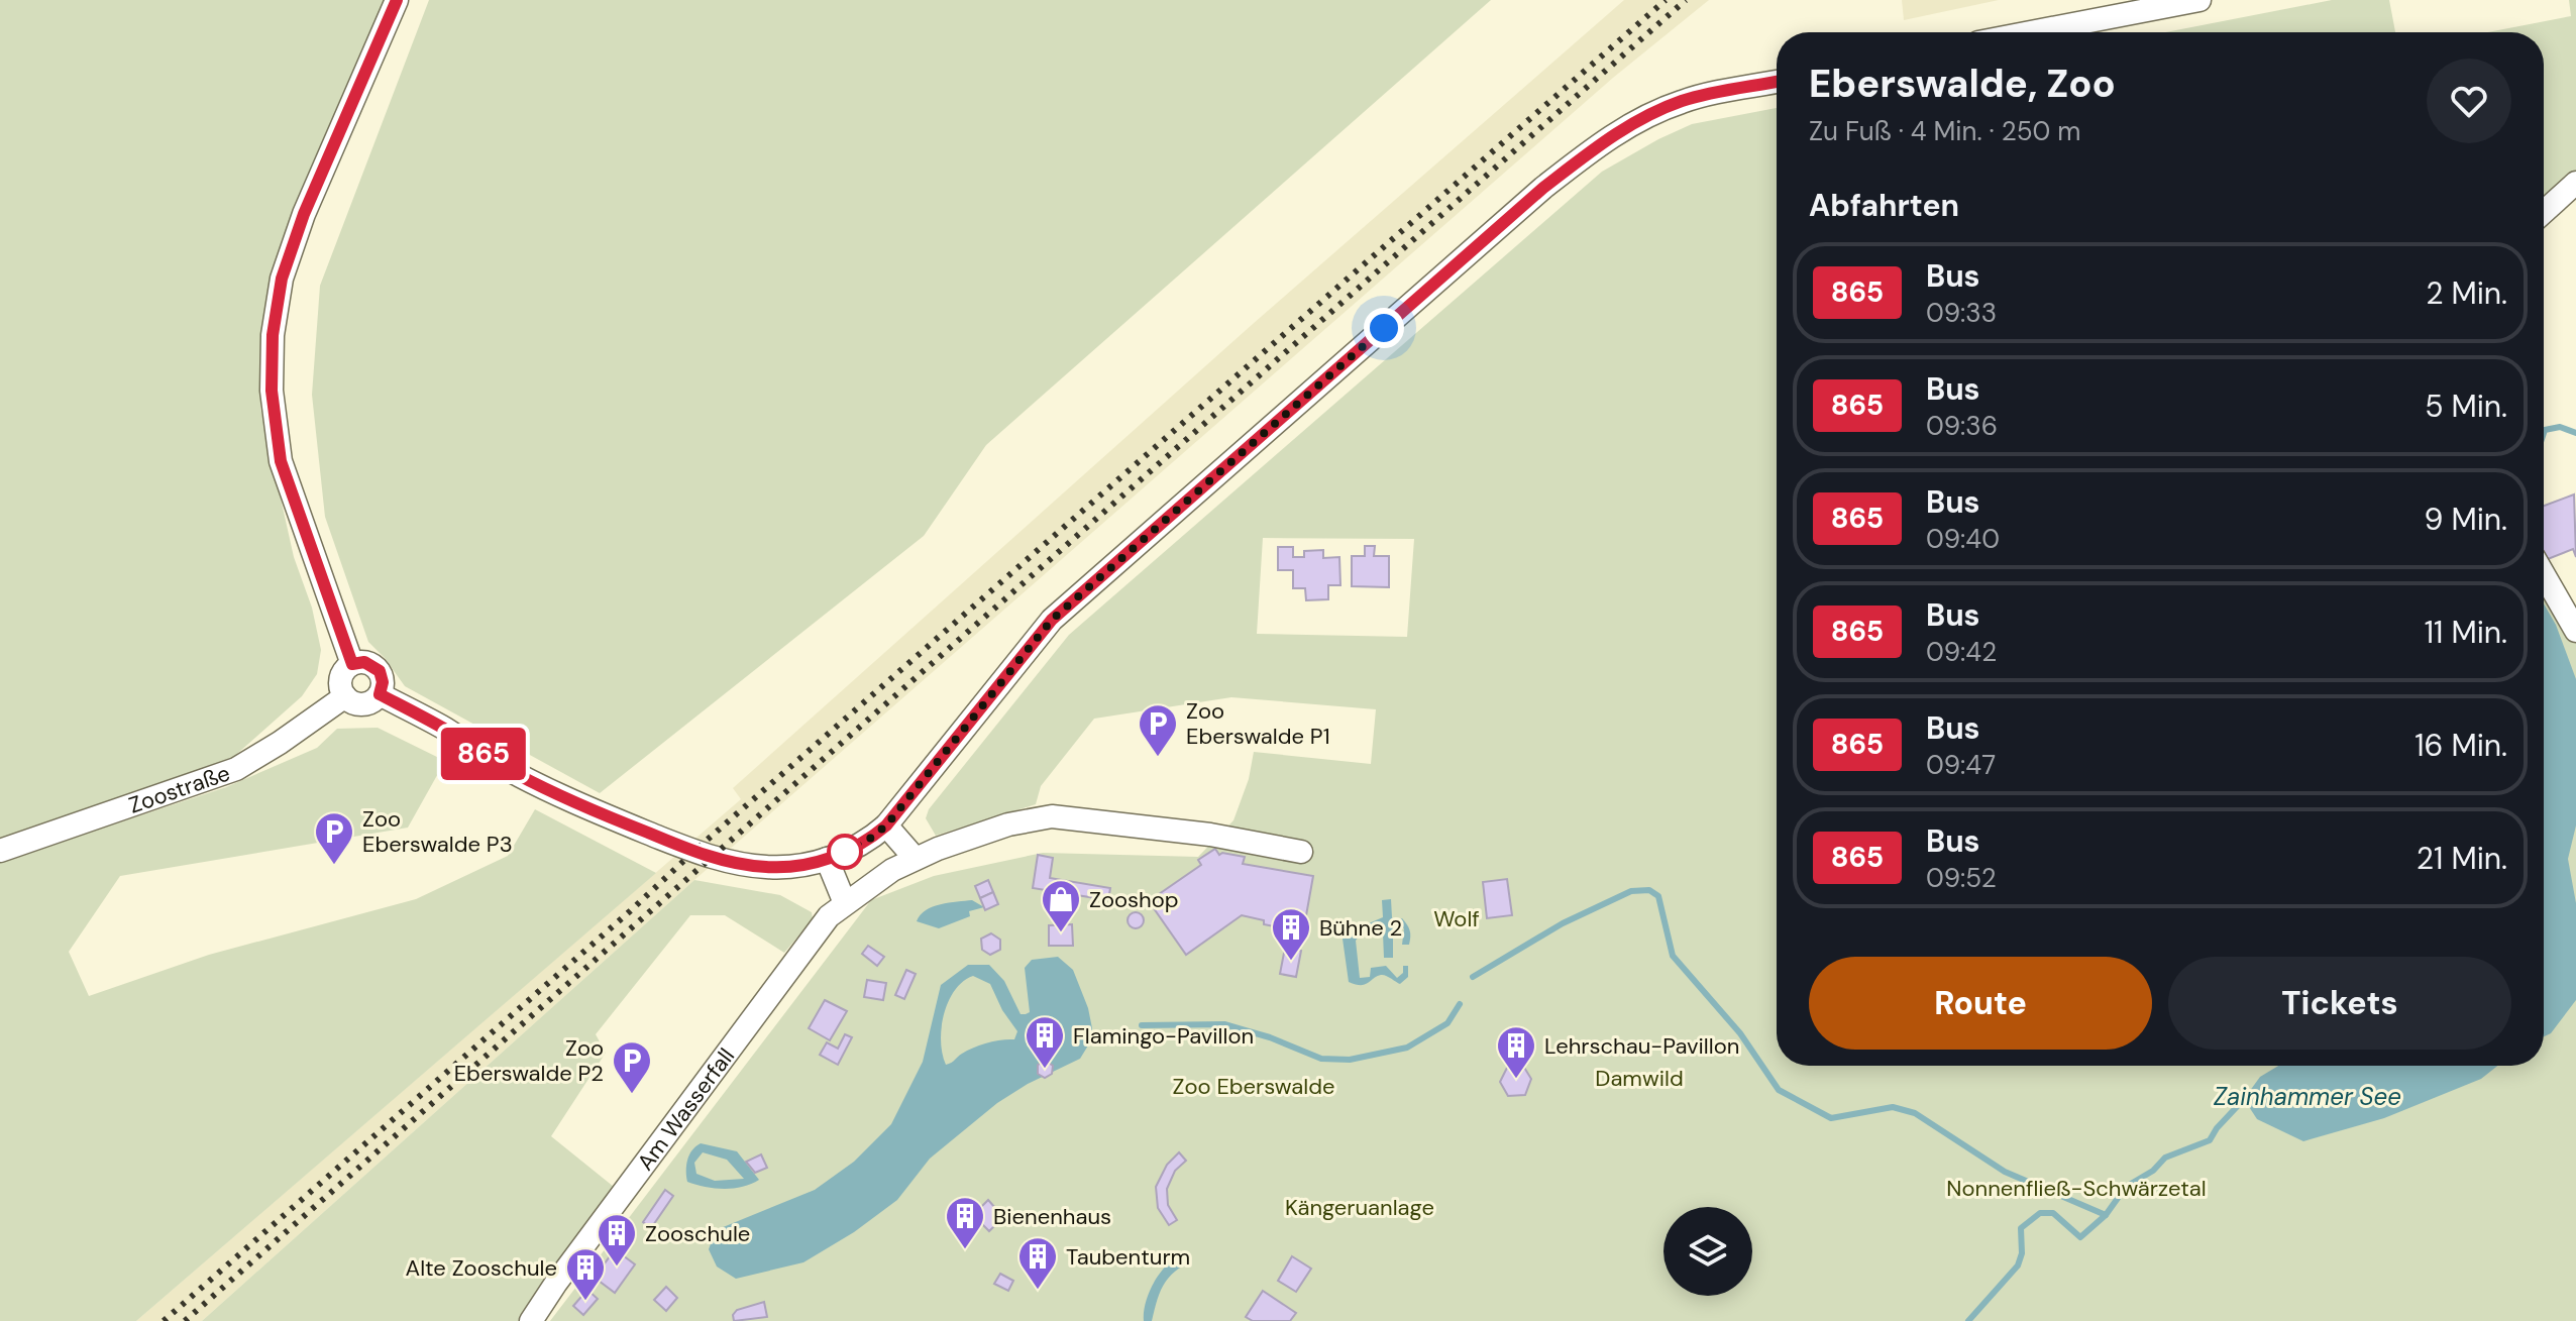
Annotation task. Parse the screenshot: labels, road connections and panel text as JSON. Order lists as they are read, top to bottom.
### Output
{
  "streets": {
    "street": ["Zoostraße", "Am Wasserfall"]
  },
  "water": ["Zainhammer See"],
  "parks": [
    "Wolf",
    "Damwild",
    "Zoo Eberswalde",
    "Nonnenfließ-Schwärzetal",
    "Kängeruanlage"
  ],
  "places": {
    "parking": ["Zoo Eberswalde P1", "Zoo Eberswalde P3", "Zoo Eberswalde P2"],
    "shop": ["Zooshop"],
    "building": [
      "Bühne 2",
      "Flamingo-Pavillon",
      "Lehrschau-Pavillon",
      "Bienenhaus",
      "Zooschule",
      "Taubenturm",
      "Alte Zooschule"
    ]
  },
  "lines": ["bus line 865"],
  "page": {
    "on_map": "865",
    "heading": [
      ["Eberswalde, Zoo", "Zu Fuß · 4 Min. · 250 m"],
      "Abfahrten"
    ],
    "list": [
      {
        "mark": "865",
        "name": "Bus",
        "note": "09:33",
        "value": "2 Min."
      },
      {
        "mark": "865",
        "name": "Bus",
        "note": "09:36",
        "value": "5 Min."
      },
      {
        "mark": "865",
        "name": "Bus",
        "note": "09:40",
        "value": "9 Min."
      },
      {
        "mark": "865",
        "name": "Bus",
        "note": "09:42",
        "value": "11 Min."
      },
      {
        "mark": "865",
        "name": "Bus",
        "note": "09:47",
        "value": "16 Min."
      },
      {
        "mark": "865",
        "name": "Bus",
        "note": "09:52",
        "value": "21 Min."
      }
    ],
    "buttons": ["Route", "Tickets"]
  }
}
